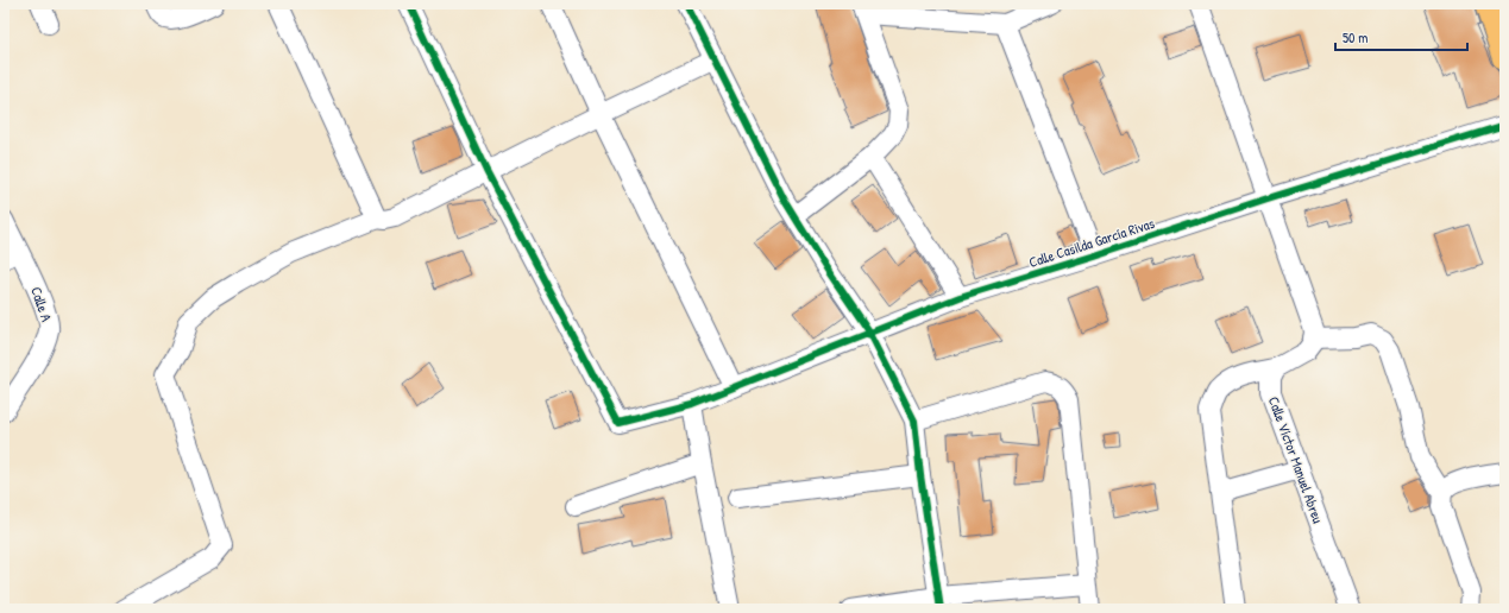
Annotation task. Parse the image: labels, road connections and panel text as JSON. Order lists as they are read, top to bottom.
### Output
{
  "streets": {
    "street": ["Calle Casilda García Rivas", "Calle A", "Calle Víctor Manuel Abreu"]
  },
  "scale_bar": "50 m"
}
